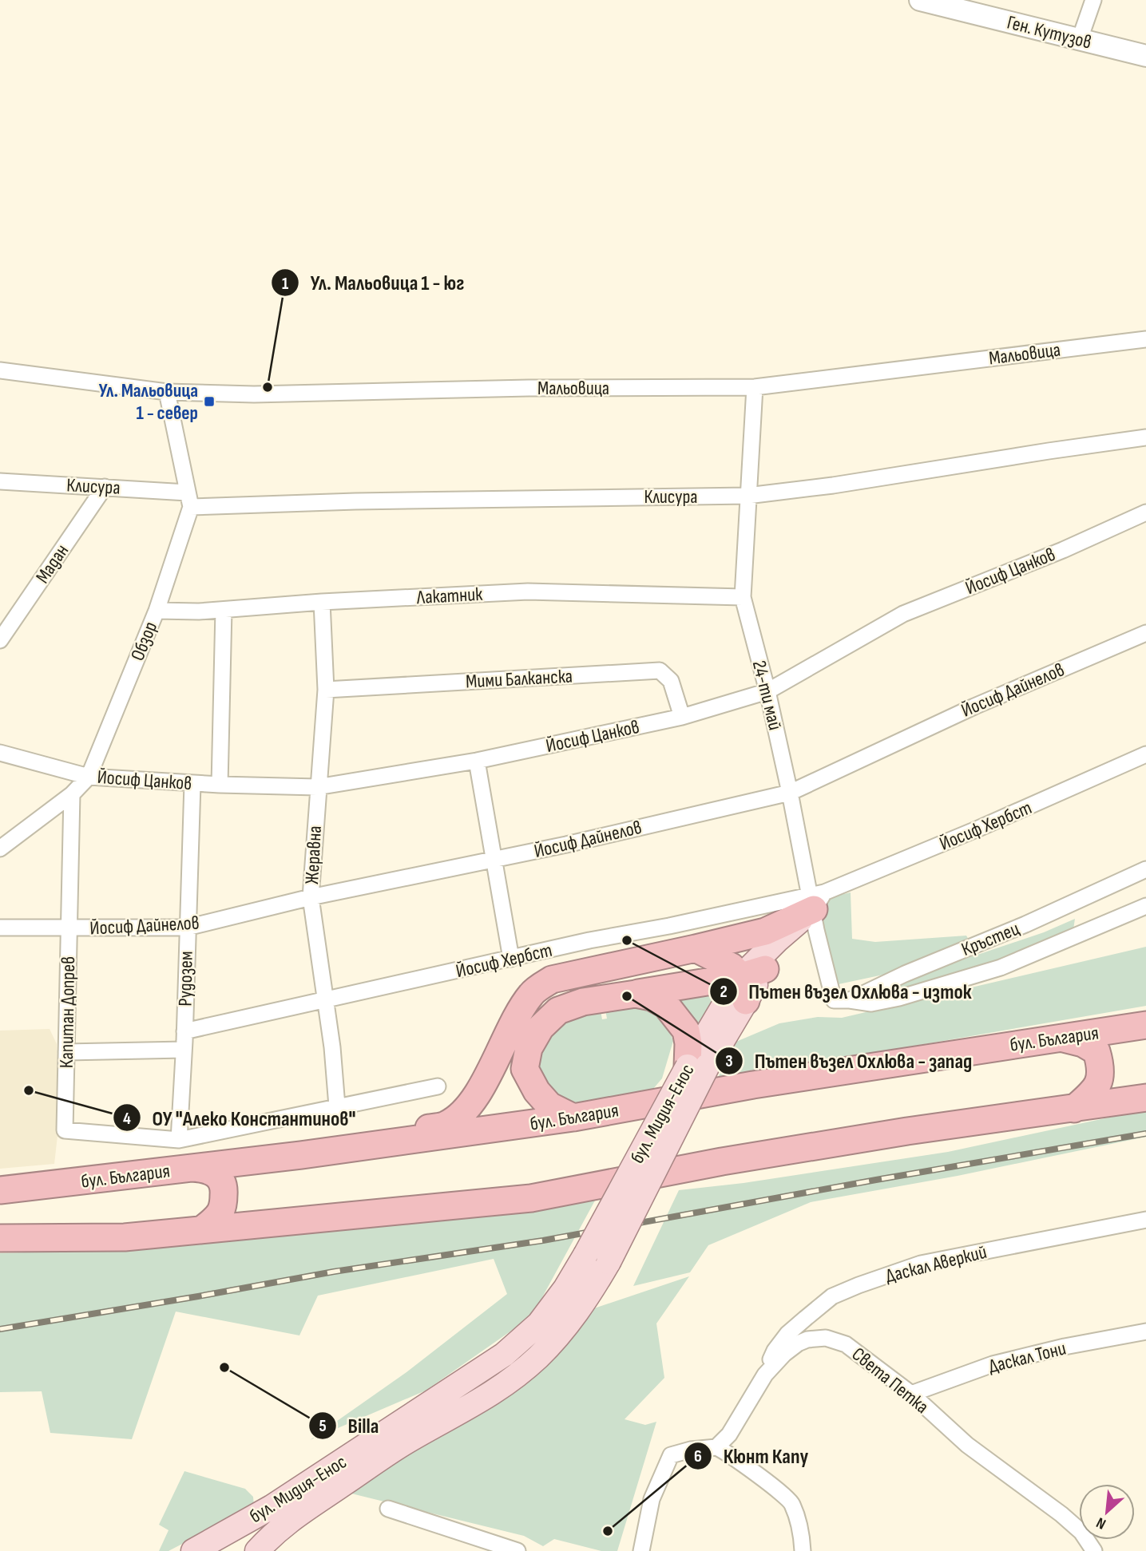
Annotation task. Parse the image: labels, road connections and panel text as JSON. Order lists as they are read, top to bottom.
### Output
{
  "streets": {
    "highway": ["бул. България"],
    "main road": ["бул. Мидия-Енос"],
    "street": [
      "Ген. Кутузов",
      "Мальовица",
      "Клисура",
      "Мадан",
      "Йосиф Цанков",
      "Лакатник",
      "Обзор",
      "Мими Балканска",
      "Йосиф Дайнелов",
      "24-ти май",
      "Йосиф Хербст",
      "Жеравна",
      "Кръстец",
      "Рудозем",
      "Капитан Допрев",
      "Даскал Аверкий",
      "Даскал Тони",
      "Света Петка"
    ]
  },
  "crossings": [
    ["Мальовица", "Обзор"],
    ["Мальовица", "24-ти май"],
    ["Клисура", "Мадан"],
    ["Клисура", "Обзор"],
    ["Клисура", "24-ти май"],
    ["Йосиф Цанков", "Обзор"],
    ["Йосиф Цанков", "Мими Балканска"],
    ["Йосиф Цанков", "24-ти май"],
    ["Йосиф Цанков", "Жеравна"],
    ["Йосиф Цанков", "Рудозем"],
    ["Лакатник", "Обзор"],
    ["Лакатник", "24-ти май"],
    ["Лакатник", "Жеравна"],
    ["Обзор", "Капитан Допрев"],
    ["Мими Балканска", "Жеравна"],
    ["Йосиф Дайнелов", "24-ти май"],
    ["Йосиф Дайнелов", "Жеравна"],
    ["Йосиф Дайнелов", "Рудозем"],
    ["Йосиф Дайнелов", "Капитан Допрев"],
    ["24-ти май", "Йосиф Хербст"],
    ["24-ти май", "Кръстец"],
    ["24-ти май", "бул. Мидия-Енос"],
    ["Йосиф Хербст", "Жеравна"],
    ["Йосиф Хербст", "Рудозем"],
    ["Йосиф Хербст", "бул. Мидия-Енос"],
    ["Рудозем", "Капитан Допрев"],
    ["Даскал Аверкий", "Света Петка"],
    ["Даскал Тони", "Света Петка"]
  ],
  "places": {
    "other": [
      "Ул. Мальовица 1 - юг",
      "Пътен възел Охлюва - изток",
      "Пътен възел Охлюва - запад",
      "ОУ \"Алеко Константинов\"",
      "Billa",
      "Кюнт Капу"
    ],
    "transit": ["Ул. Мальовица 1 - север"]
  },
  "north": "bottom left"
}
